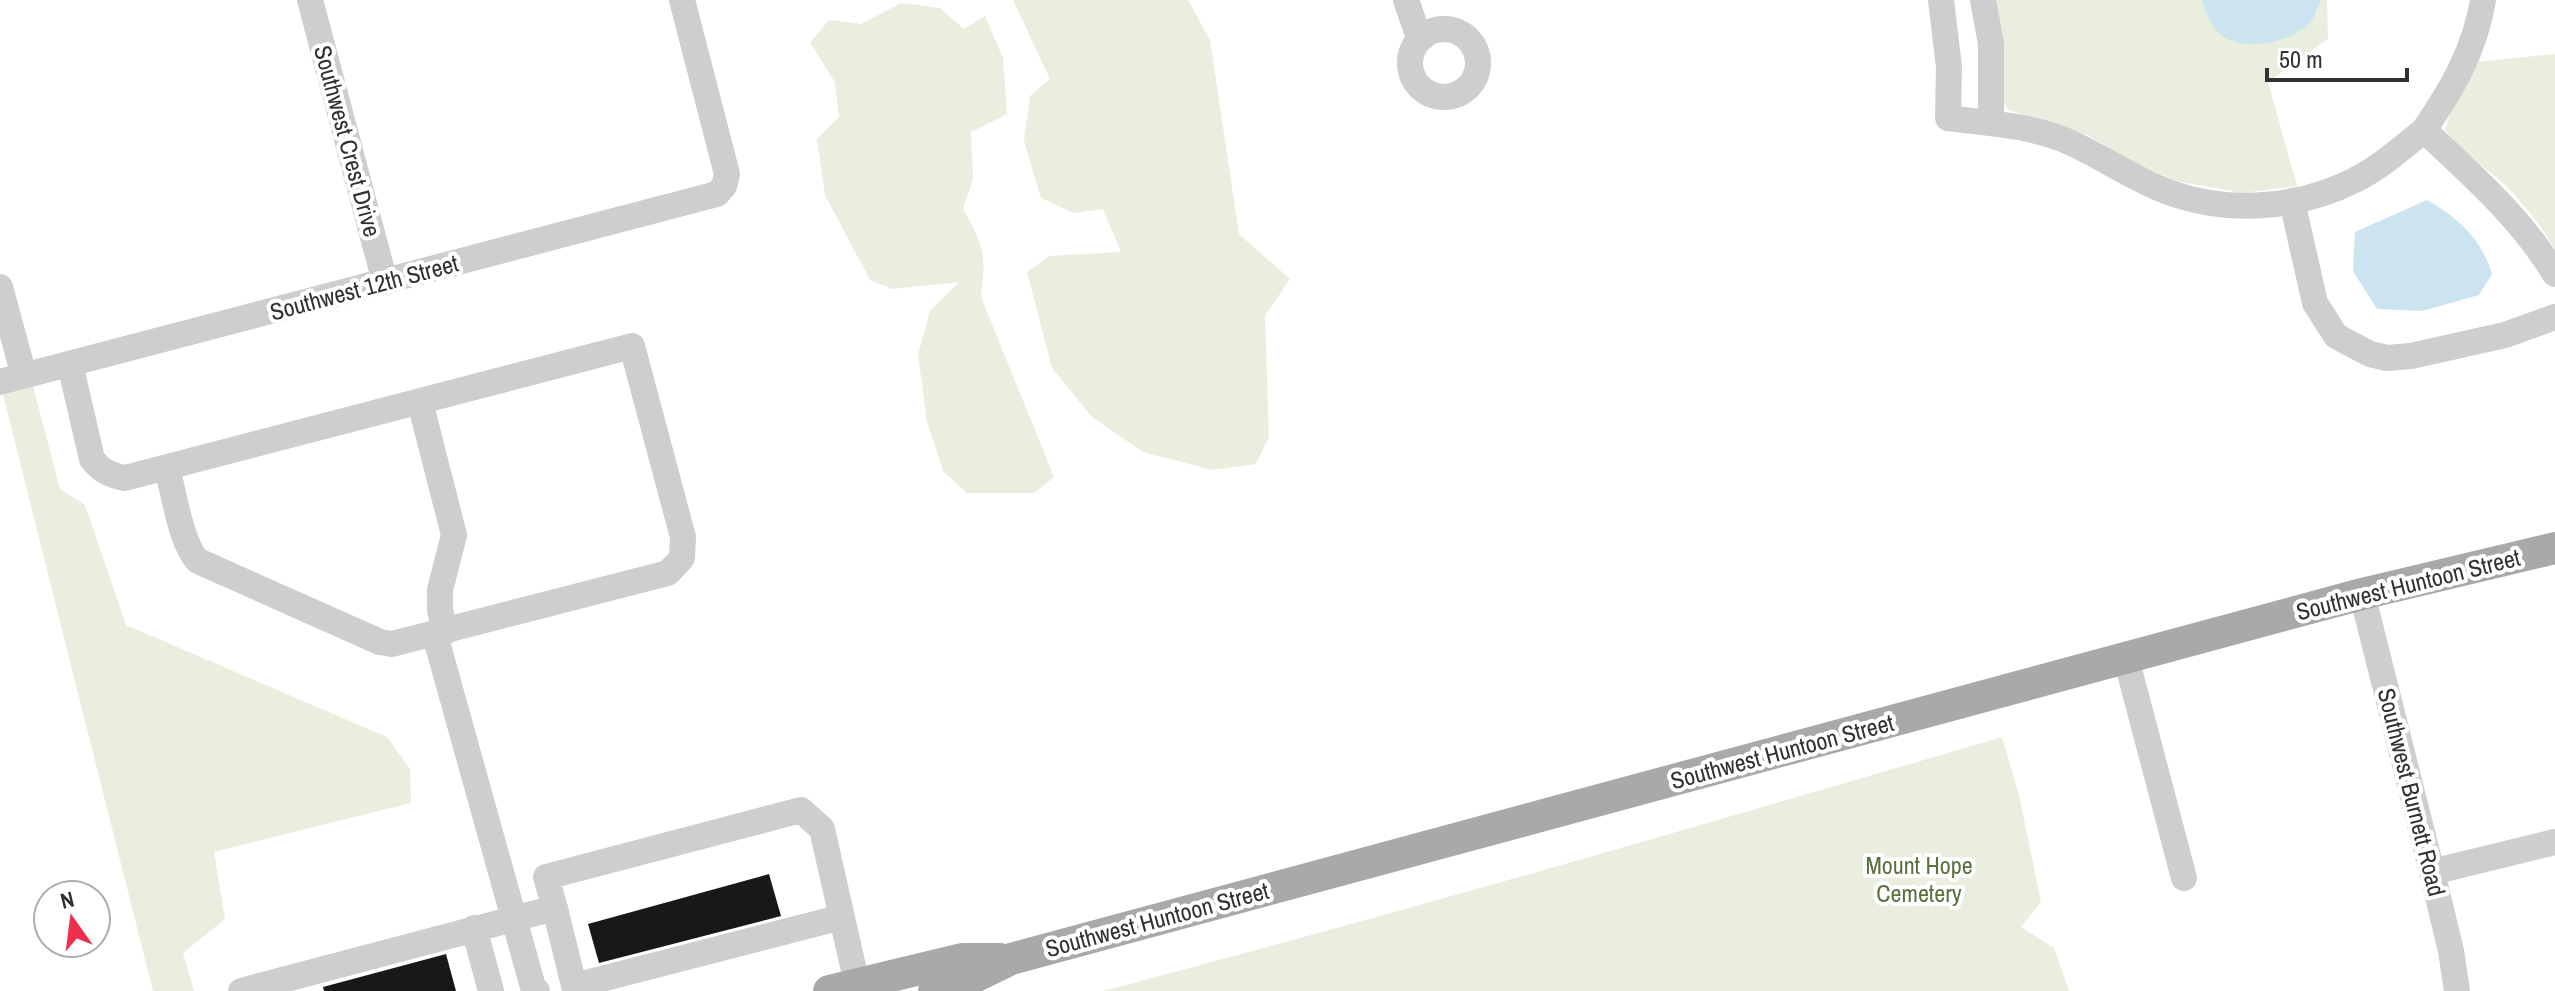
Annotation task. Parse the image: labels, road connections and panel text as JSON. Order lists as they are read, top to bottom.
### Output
{
  "streets": {
    "main road": ["Southwest Huntoon Street"],
    "street": ["Southwest Crest Drive", "Southwest 12th Street", "Southwest Burnett Road"]
  },
  "crossings": [
    ["Southwest Crest Drive", "Southwest 12th Street"],
    ["Southwest Huntoon Street", "Southwest Burnett Road"]
  ],
  "parks": ["Mount Hope Cemetery"],
  "scale_bar": "50 m",
  "north": "top"
}
